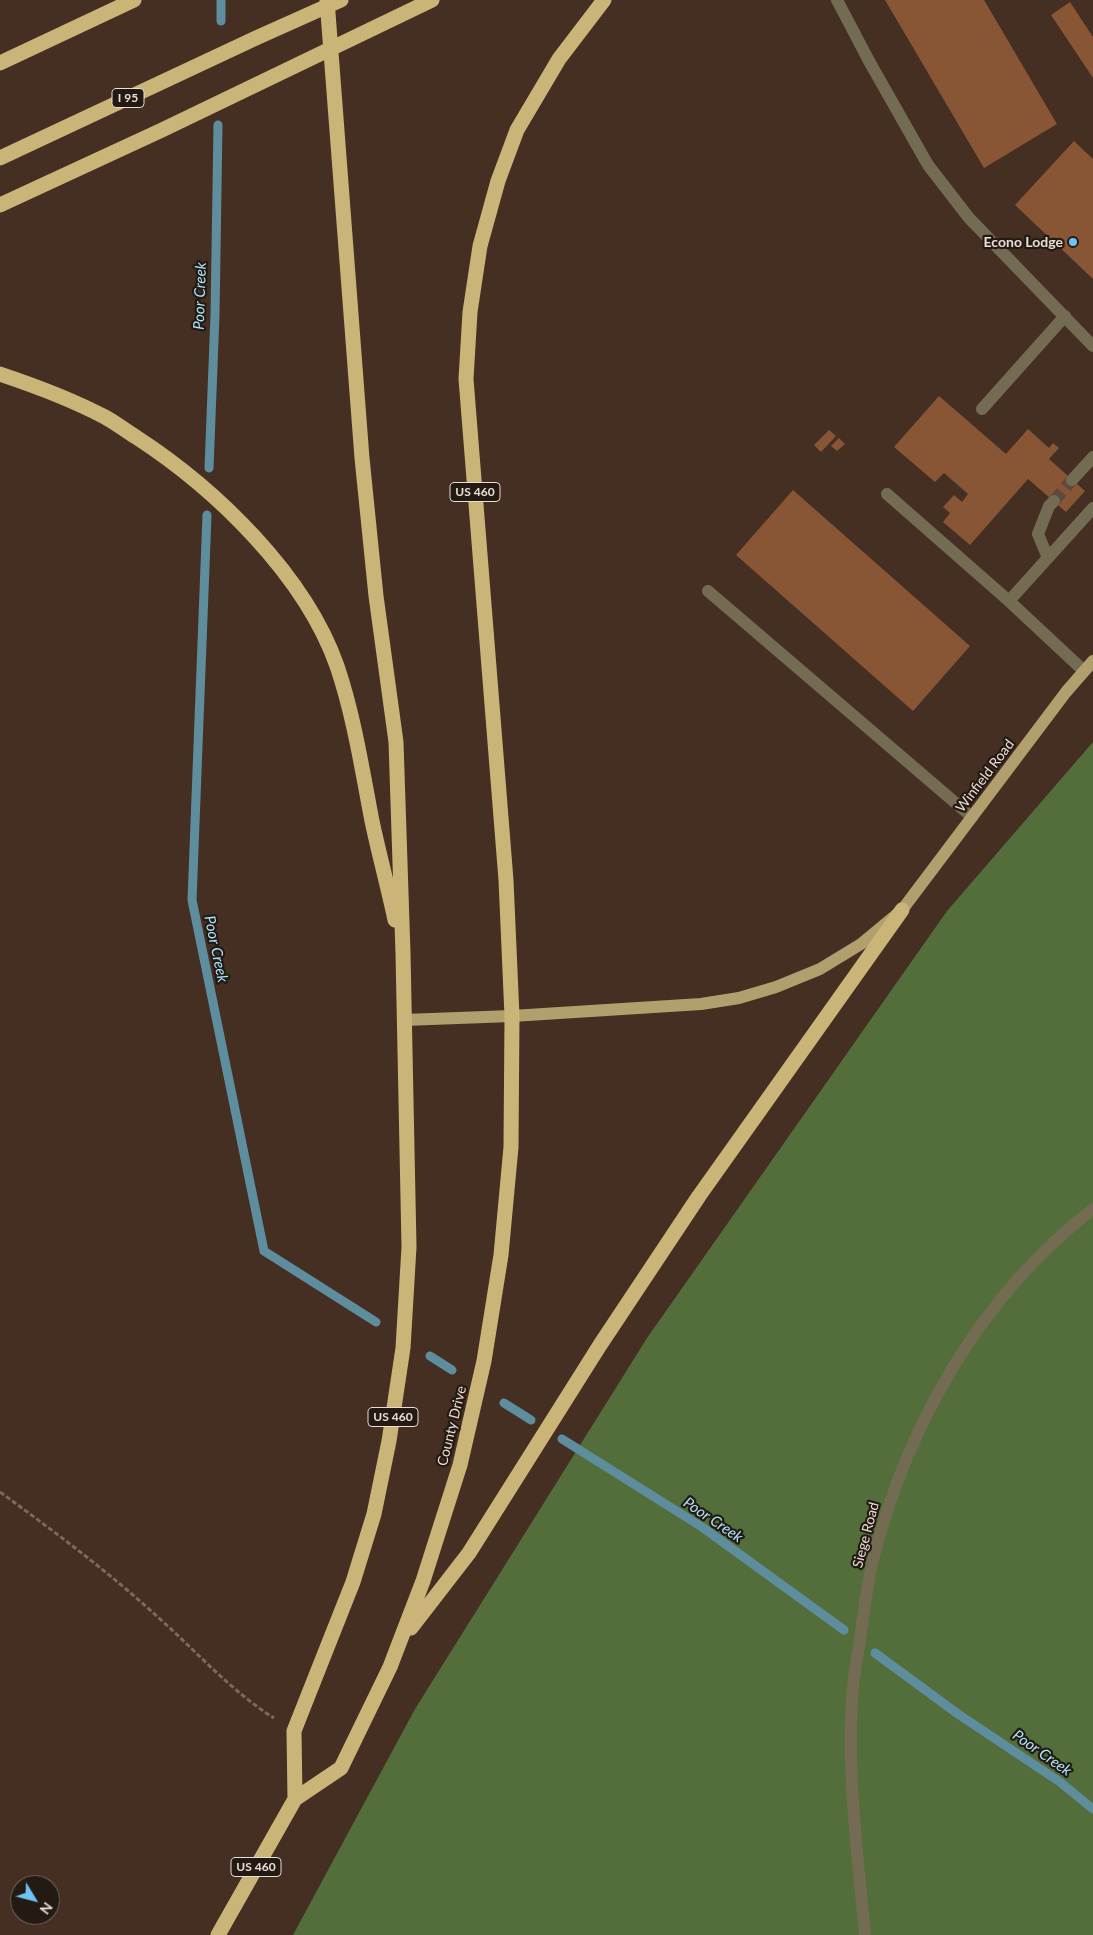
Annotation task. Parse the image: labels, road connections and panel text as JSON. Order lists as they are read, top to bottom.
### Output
{
  "streets": {
    "highway": ["I 95", "US 460", "County Drive"],
    "main road": ["Winfield Road"],
    "street": ["Siege Road"]
  },
  "crossings": [
    ["US 460", "Winfield Road"],
    ["US 460", "County Drive"],
    ["Winfield Road", "County Drive"]
  ],
  "water": ["Poor Creek"],
  "places": ["Econo Lodge"],
  "north": "bottom right"
}
